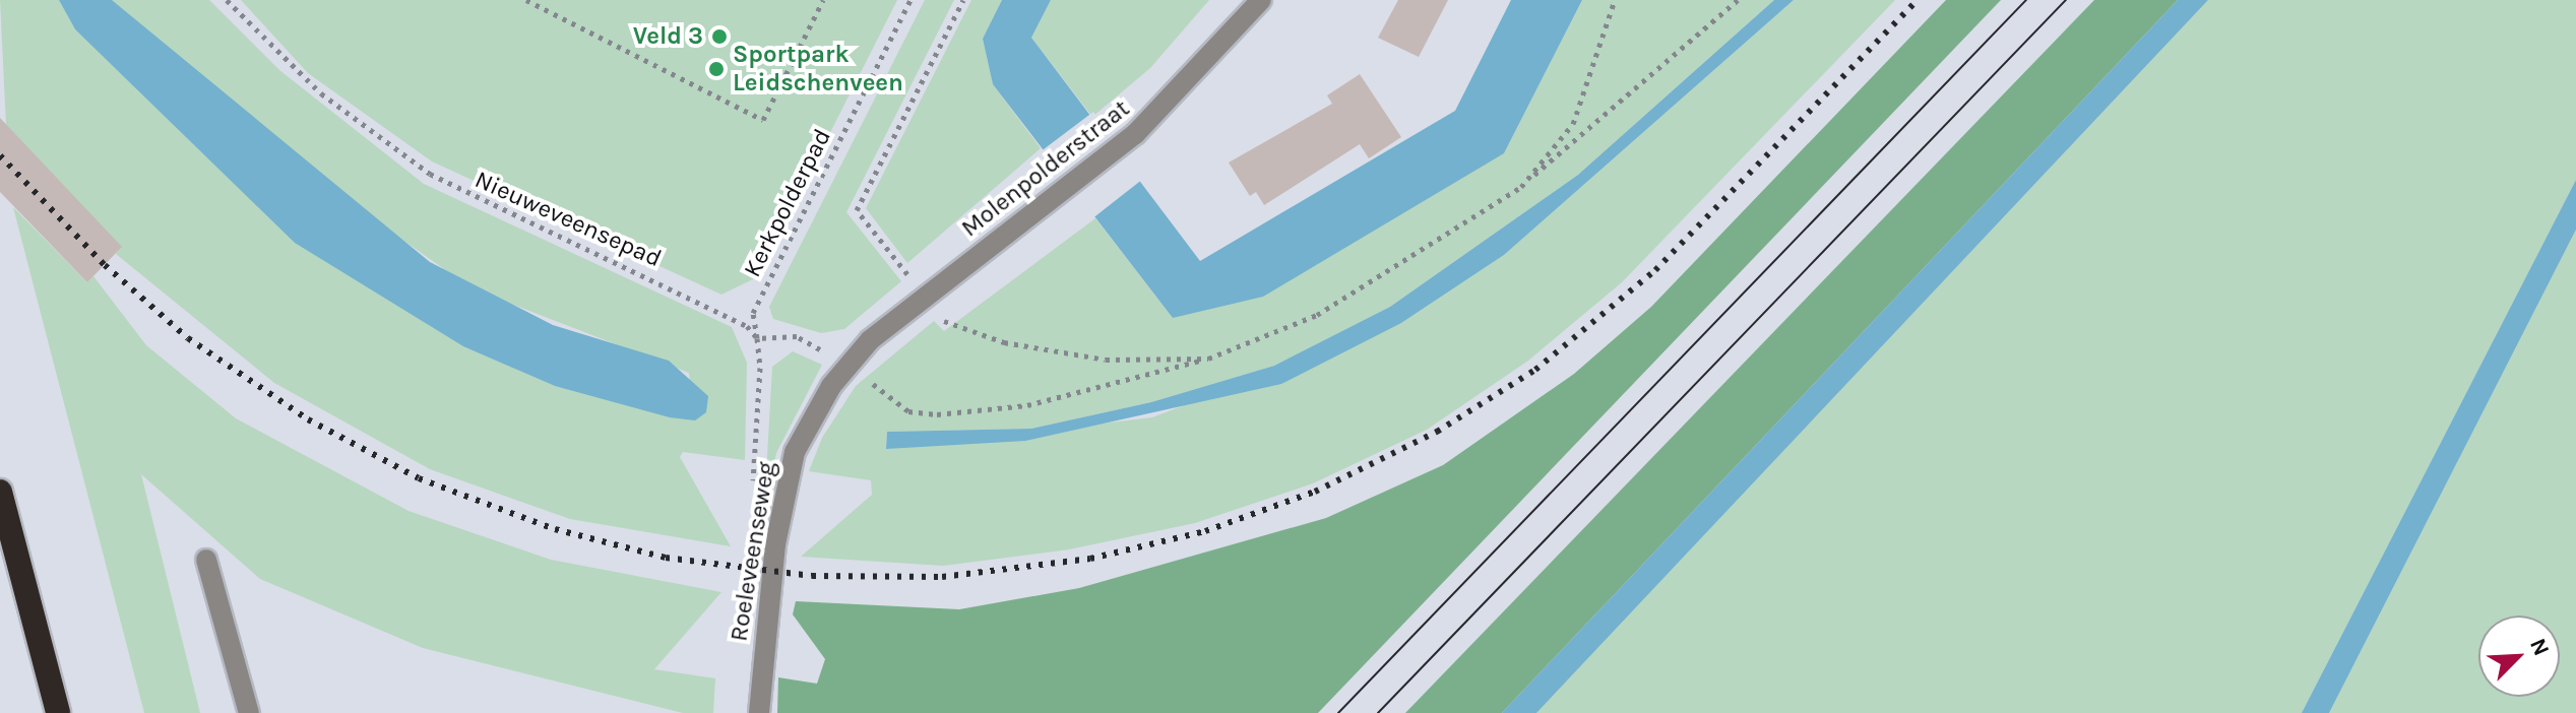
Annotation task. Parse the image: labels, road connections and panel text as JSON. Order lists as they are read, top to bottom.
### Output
{
  "streets": {
    "street": ["Molenpolderstraat", "Roeleveenseweg"],
    "path": ["Kerkpolderpad", "Nieuweveensepad"]
  },
  "crossings": [
    ["Molenpolderstraat", "Roeleveenseweg"],
    ["Kerkpolderpad", "Nieuweveensepad"]
  ],
  "places": ["Veld 3", "Sportpark Leidschenveen"],
  "north": "top right"
}
